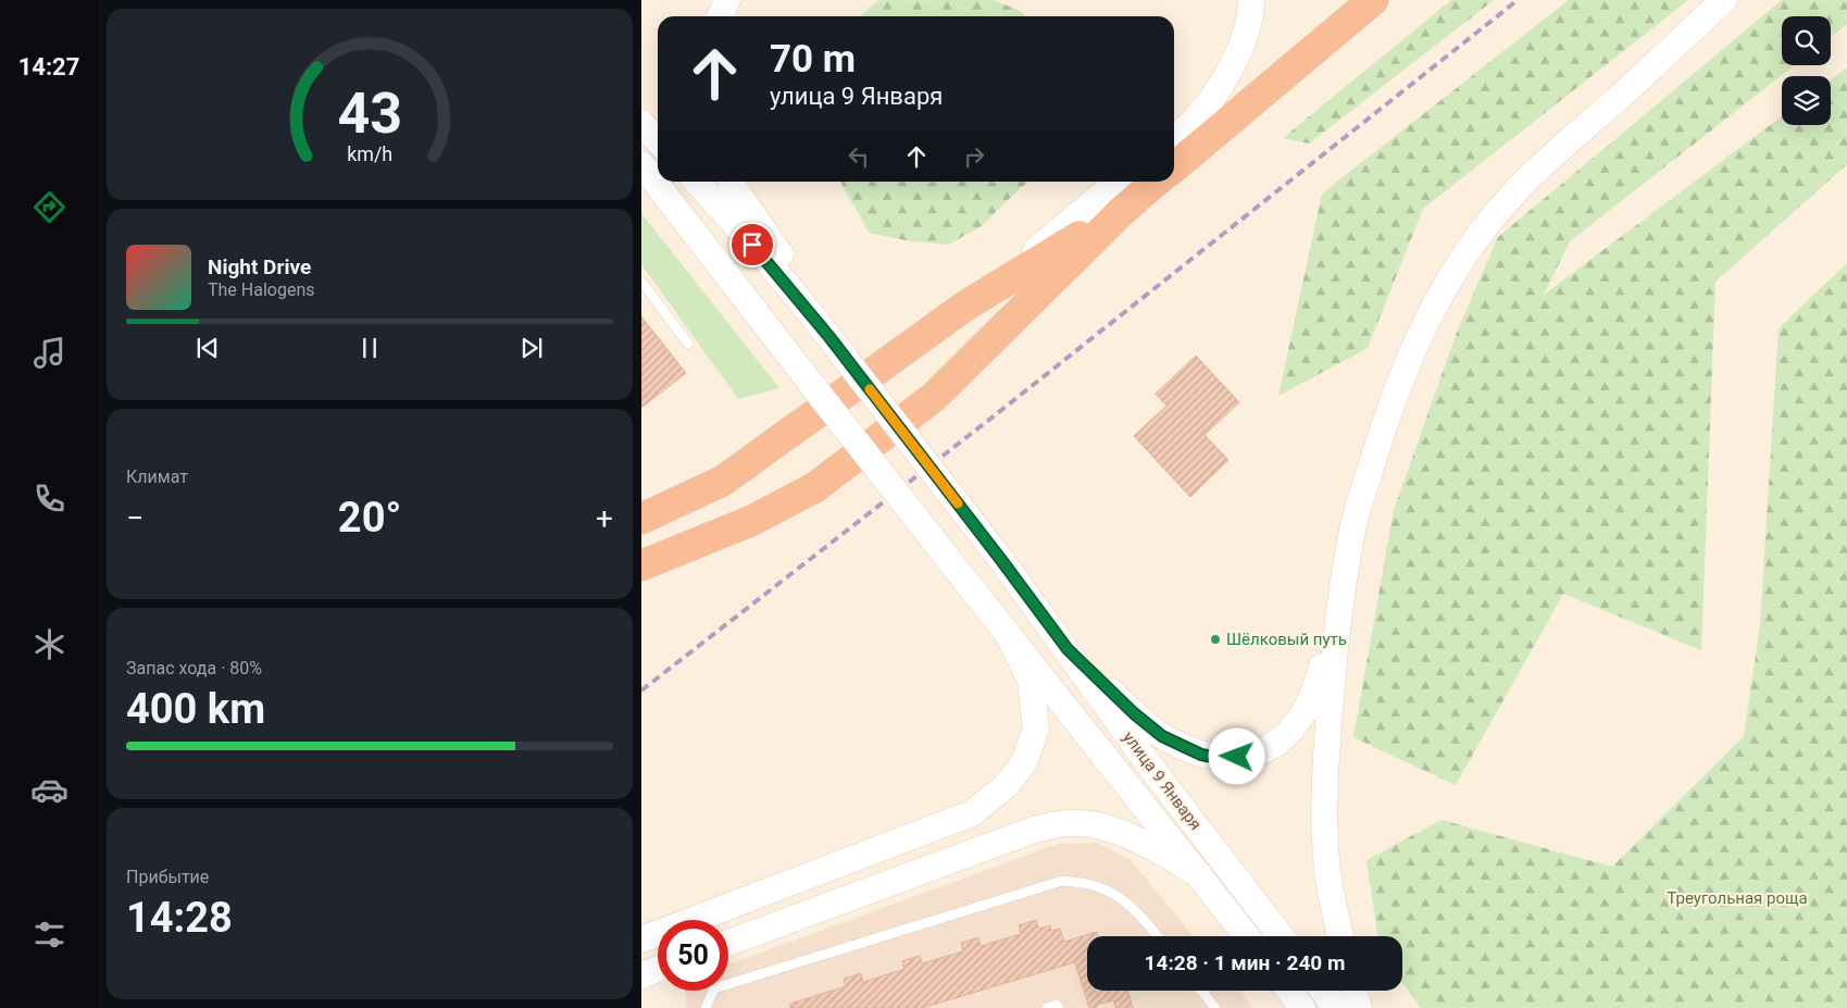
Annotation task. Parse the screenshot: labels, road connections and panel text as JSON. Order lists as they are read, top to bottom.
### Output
{
  "streets": {
    "main road": ["улица 9 Января"]
  },
  "parks": ["Треугольная роща"],
  "places": ["Шёлковый путь"],
  "page": {
    "tabs": "14:27",
    "turn": ["70 m", "улица 9 Января"],
    "song": ["Night Drive", "The Halogens"],
    "tile": [
      "Климат",
      ["Запас хода · 80%", "400 km"],
      ["Прибытие", "14:28"]
    ],
    "heat": ["−", "20°", "+"],
    "limit": "50",
    "trip": "14:28 · 1 мин · 240 m",
    "gauge": ["43", "km/h"]
  }
}
